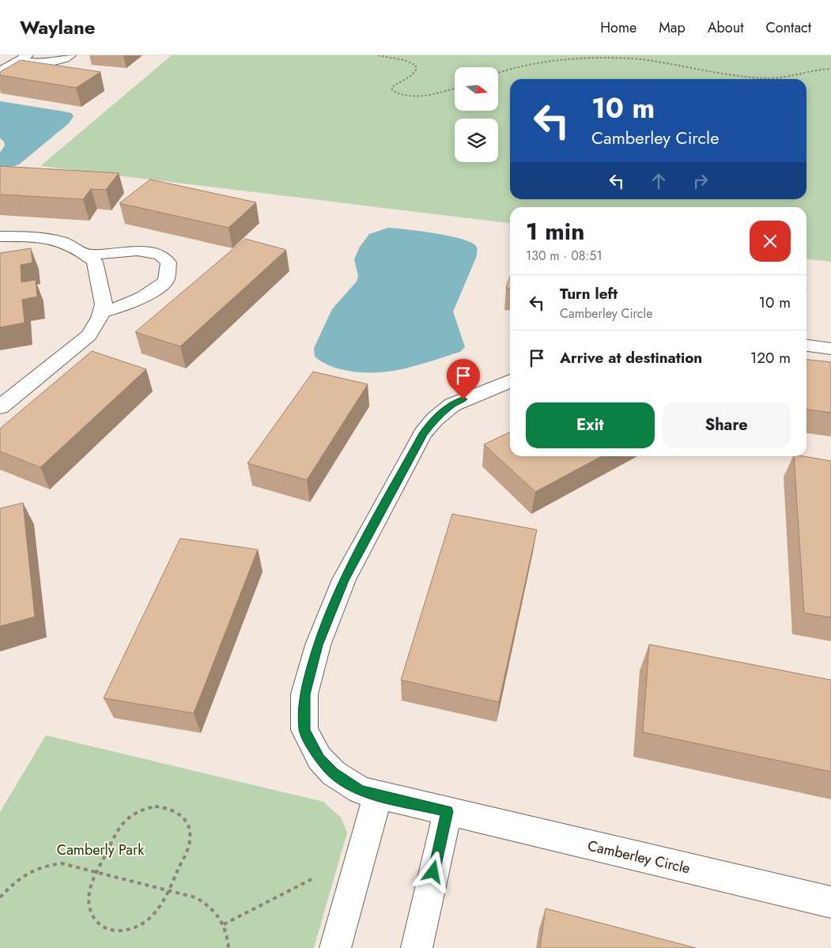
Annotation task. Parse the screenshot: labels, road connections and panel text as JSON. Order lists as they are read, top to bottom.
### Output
{
  "streets": {
    "street": ["Camberley Circle"]
  },
  "parks": ["Camberly Park"],
  "north": "right",
  "page": {
    "header": "Waylane",
    "nav": [
      "Home",
      "Map",
      "About",
      "Contact"
    ],
    "turn": ["10 m", "Camberley Circle"],
    "heading": ["1 min", "130 m · 08:51"],
    "list": [
      {
        "name": "Turn left",
        "note": "Camberley Circle",
        "value": "10 m"
      },
      {
        "name": "Arrive at destination",
        "value": "120 m"
      }
    ],
    "buttons": ["Exit", "Share"]
  }
}
